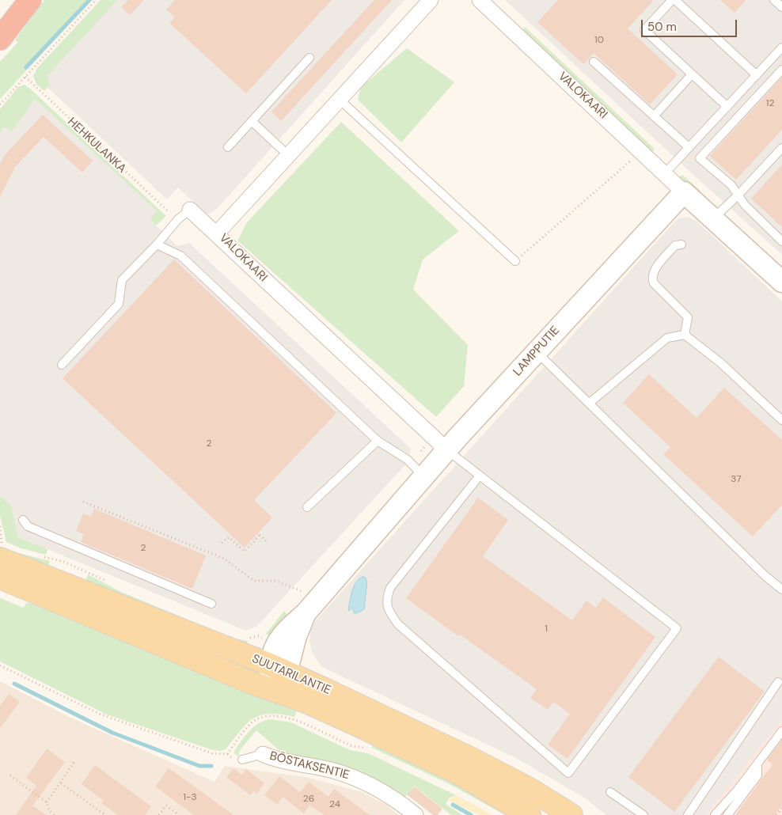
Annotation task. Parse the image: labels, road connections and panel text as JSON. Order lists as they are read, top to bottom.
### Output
{
  "streets": {
    "main road": ["SUUTARILANTIE"],
    "street": ["VALOKAARI", "LAMPPUTIE", "BÖSTAKSENTIE"],
    "path": ["HEHKULANKA"]
  },
  "crossings": [
    ["VALOKAARI", "LAMPPUTIE"],
    ["LAMPPUTIE", "SUUTARILANTIE"]
  ],
  "house_numbers": [
    "10",
    "12",
    "2",
    "37",
    "2",
    "1",
    "1-3",
    "26",
    "24"
  ],
  "scale_bar": "50 m"
}
